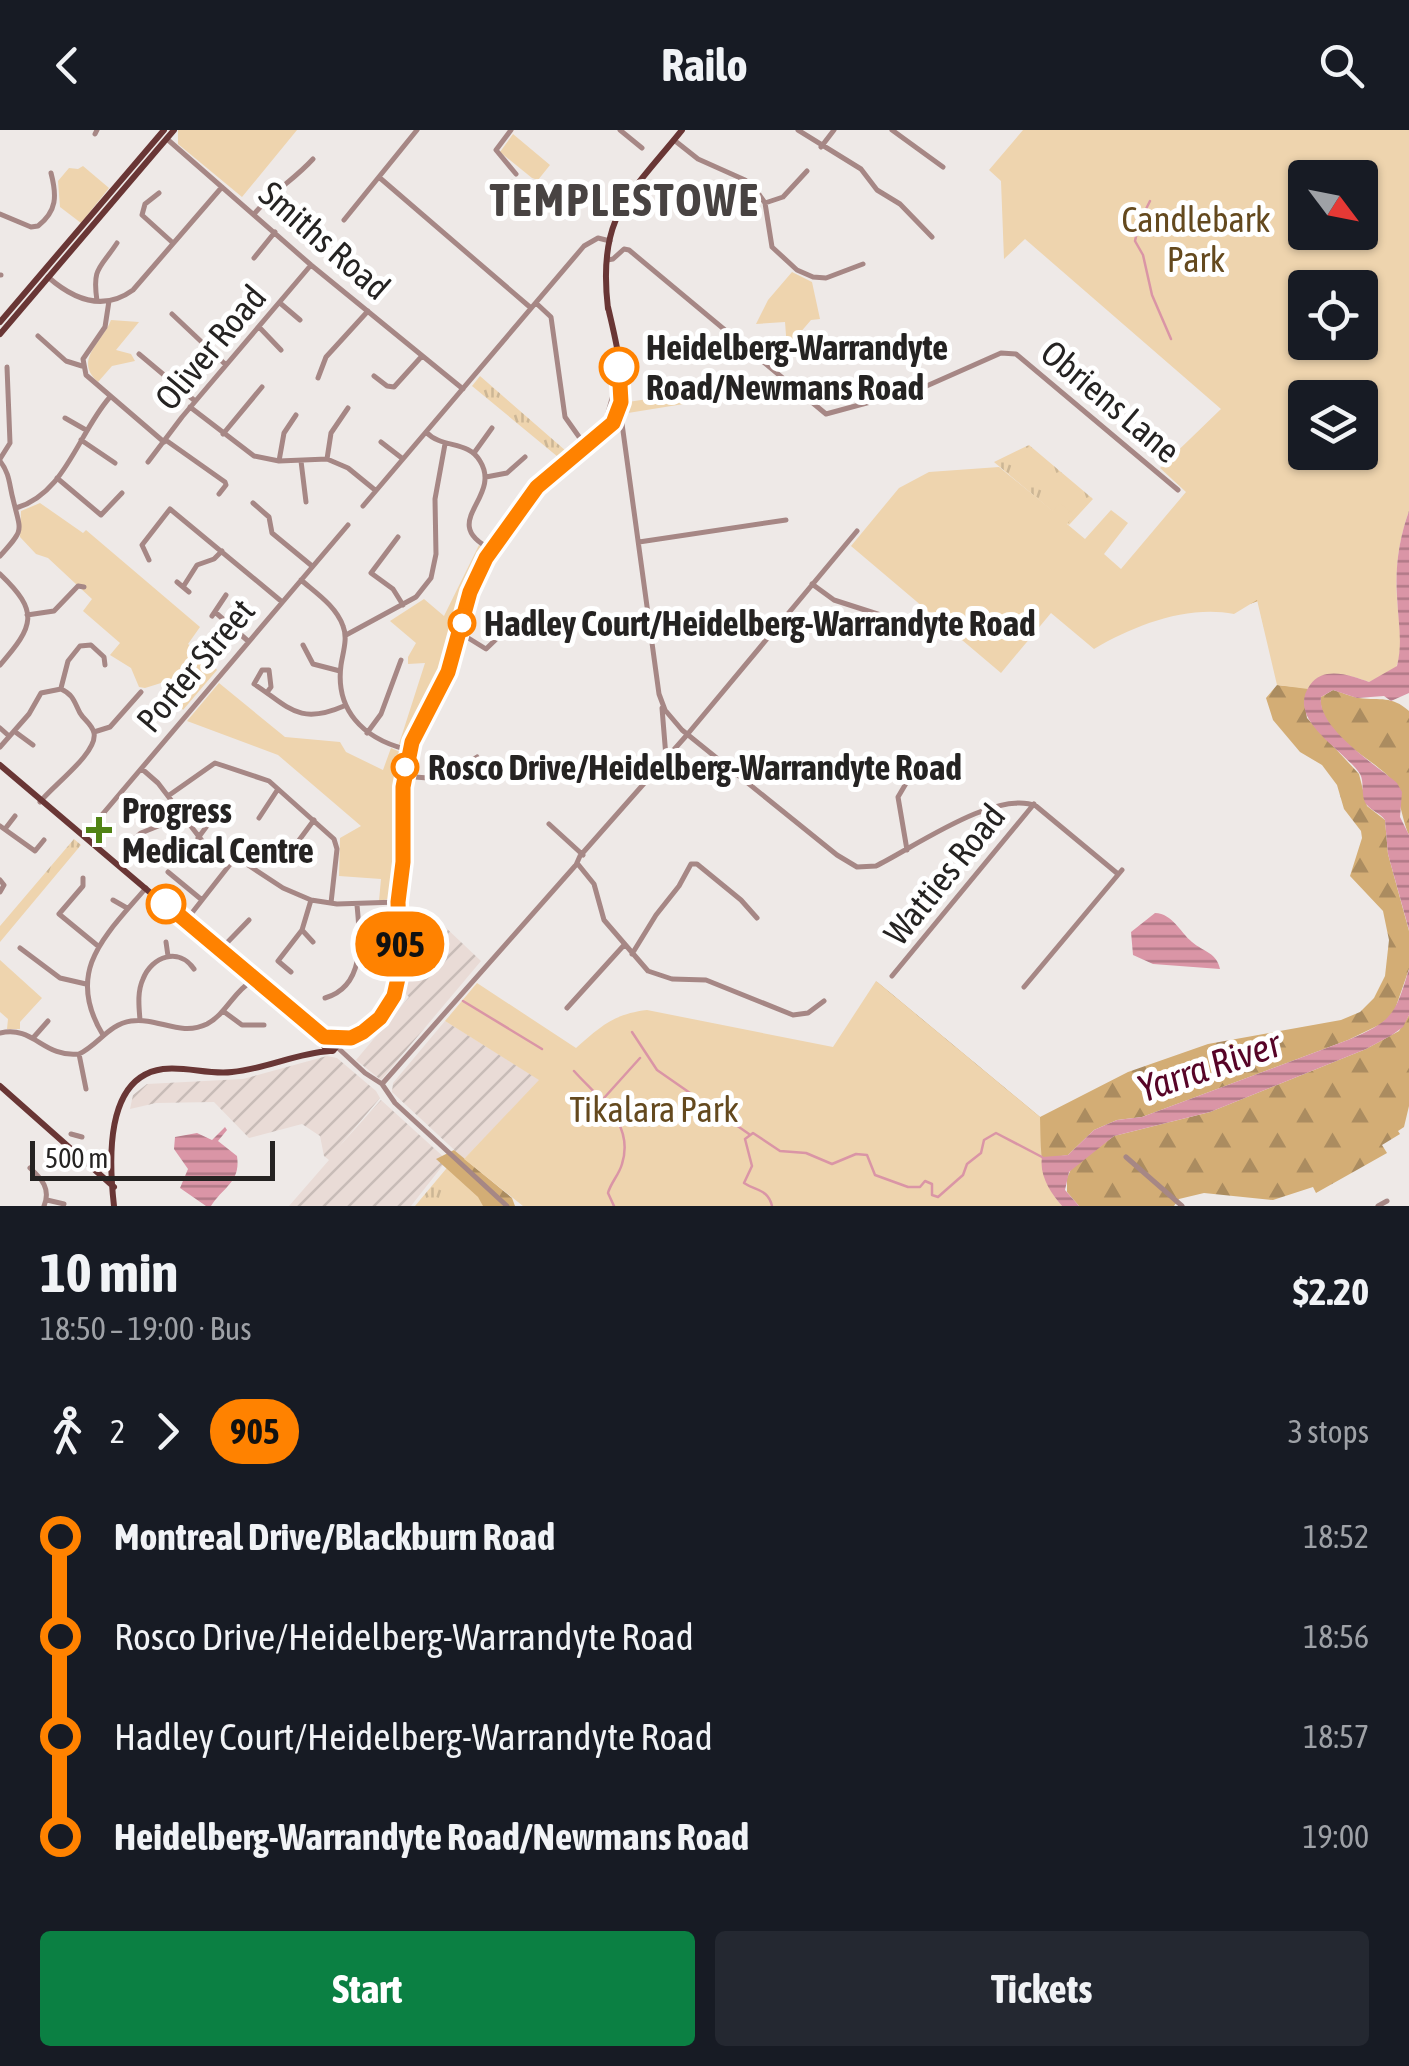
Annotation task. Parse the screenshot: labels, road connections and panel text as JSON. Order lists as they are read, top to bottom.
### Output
{
  "streets": {
    "street": [
      "Smiths Road",
      "Oliver Road",
      "Obriens Lane",
      "Porter Street",
      "Watties Road"
    ]
  },
  "crossings": [
    ["Smiths Road", "Oliver Road"]
  ],
  "districts": ["TEMPLESTOWE"],
  "water": ["Yarra River"],
  "parks": ["Candlebark Park", "Tikalara Park"],
  "places": {
    "other": ["Heidelberg-Warrandyte Road/Newmans Road", "Hadley Court/Heidelberg-Warrandyte Road", "Rosco Drive/Heidelberg-Warrandyte Road"],
    "health": ["Progress Medical Centre"]
  },
  "lines": ["bus line 905"],
  "scale_bar": "500 m",
  "north": "bottom right",
  "page": {
    "header": "Railo",
    "on_map": "905",
    "scale": "500 m",
    "heading": ["10 min", "18:50 – 19:00 · Bus", "$2.20"],
    "legs": ["2", "905", "3 stops"],
    "list": [
      {
        "name": "Montreal Drive/Blackburn Road",
        "value": "18:52"
      },
      {
        "name": "Rosco Drive/Heidelberg-Warrandyte Road",
        "value": "18:56"
      },
      {
        "name": "Hadley Court/Heidelberg-Warrandyte Road",
        "value": "18:57"
      },
      {
        "name": "Heidelberg-Warrandyte Road/Newmans Road",
        "value": "19:00"
      }
    ],
    "buttons": ["Start", "Tickets"]
  }
}
